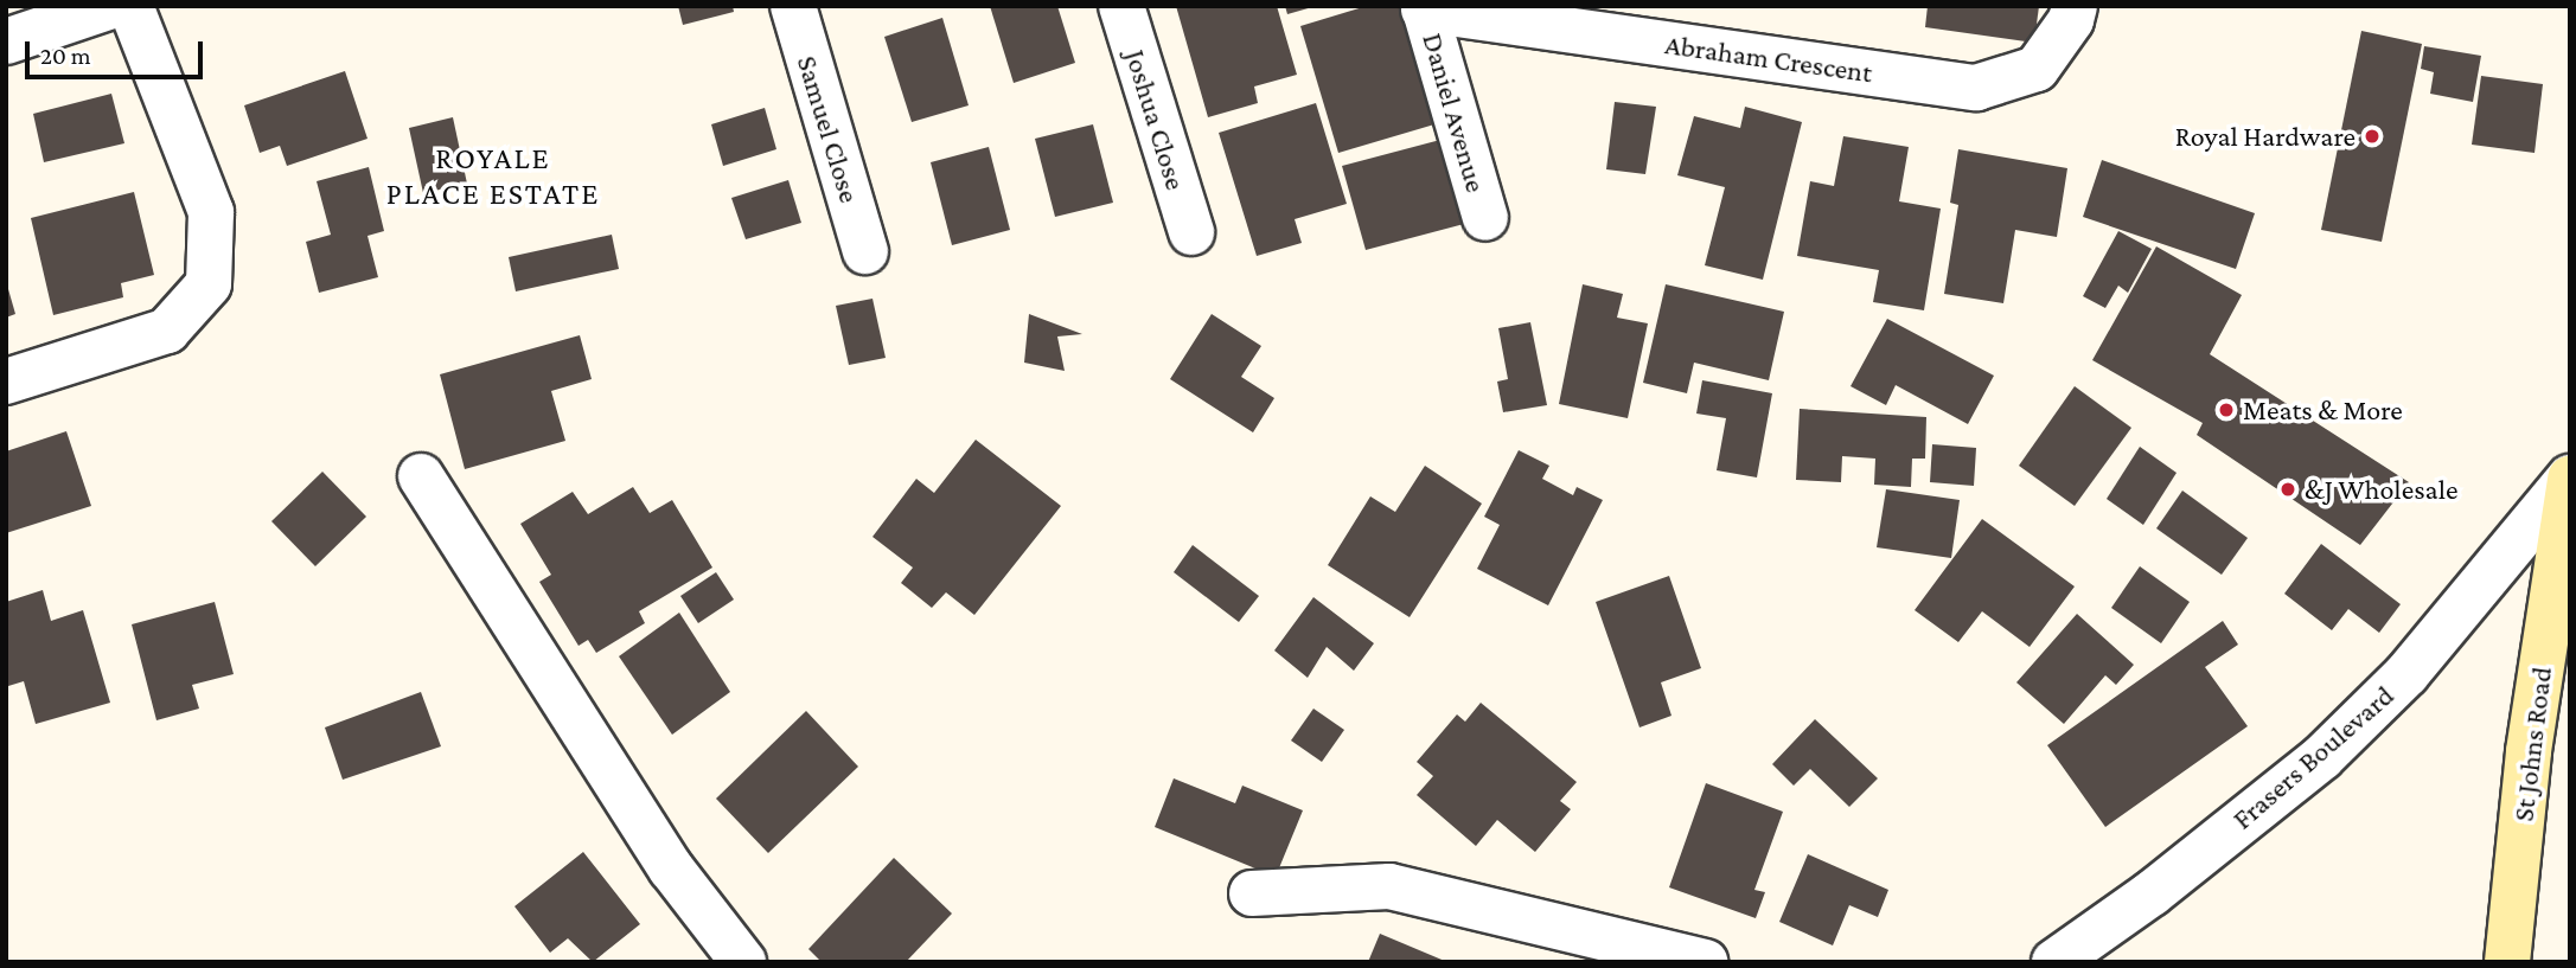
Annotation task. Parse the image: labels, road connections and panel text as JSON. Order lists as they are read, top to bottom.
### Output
{
  "streets": {
    "main road": ["St Johns Road"],
    "street": [
      "Abraham Crescent",
      "Daniel Avenue",
      "Joshua Close",
      "Samuel Close",
      "Frasers Boulevard"
    ]
  },
  "crossings": [
    ["Abraham Crescent", "Daniel Avenue"],
    ["St Johns Road", "Frasers Boulevard"]
  ],
  "districts": ["ROYALE PLACE ESTATE"],
  "places": ["Royal Hardware", "Meats & More", "&J Wholesale"],
  "scale_bar": "20 m"
}
